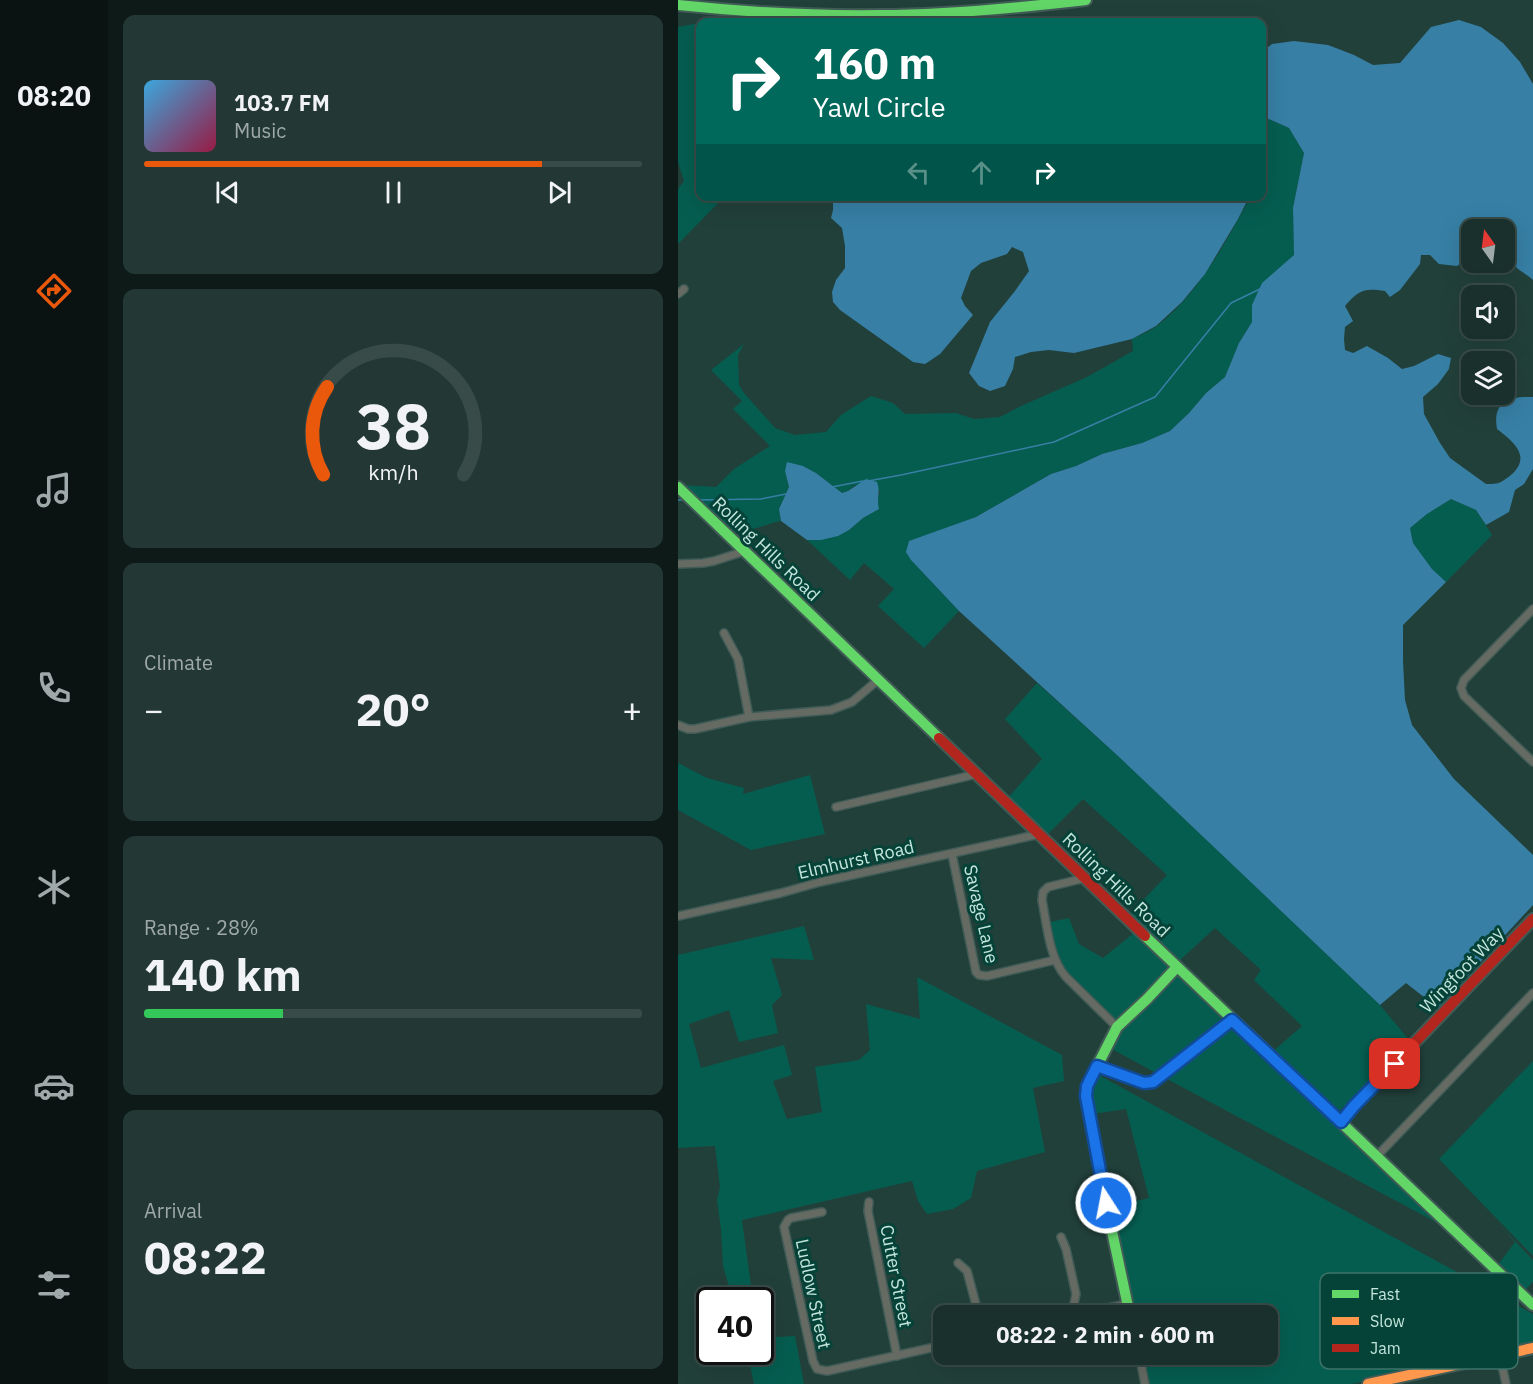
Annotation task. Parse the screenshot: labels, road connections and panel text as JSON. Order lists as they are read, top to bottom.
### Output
{
  "streets": {
    "main road": ["Rolling Hills Road", "Wingfoot Way"],
    "street": [
      "Elmhurst Road",
      "Savage Lane",
      "Cutter Street",
      "Ludlow Street"
    ]
  },
  "crossings": [
    ["Rolling Hills Road", "Elmhurst Road"],
    ["Rolling Hills Road", "Wingfoot Way"],
    ["Elmhurst Road", "Savage Lane"],
    ["Cutter Street", "Ludlow Street"]
  ],
  "legend": ["Fast", "Slow", "Jam"],
  "north": "top",
  "page": {
    "tabs": "08:20",
    "turn": ["160 m", "Yawl Circle"],
    "song": ["103.7 FM", "Music"],
    "tile": [
      "Climate",
      ["Range · 28%", "140 km"],
      ["Arrival", "08:22"]
    ],
    "heat": ["−", "20°", "+"],
    "limit": "40",
    "trip": "08:22 · 2 min · 600 m",
    "gauge": ["38", "km/h"]
  }
}
